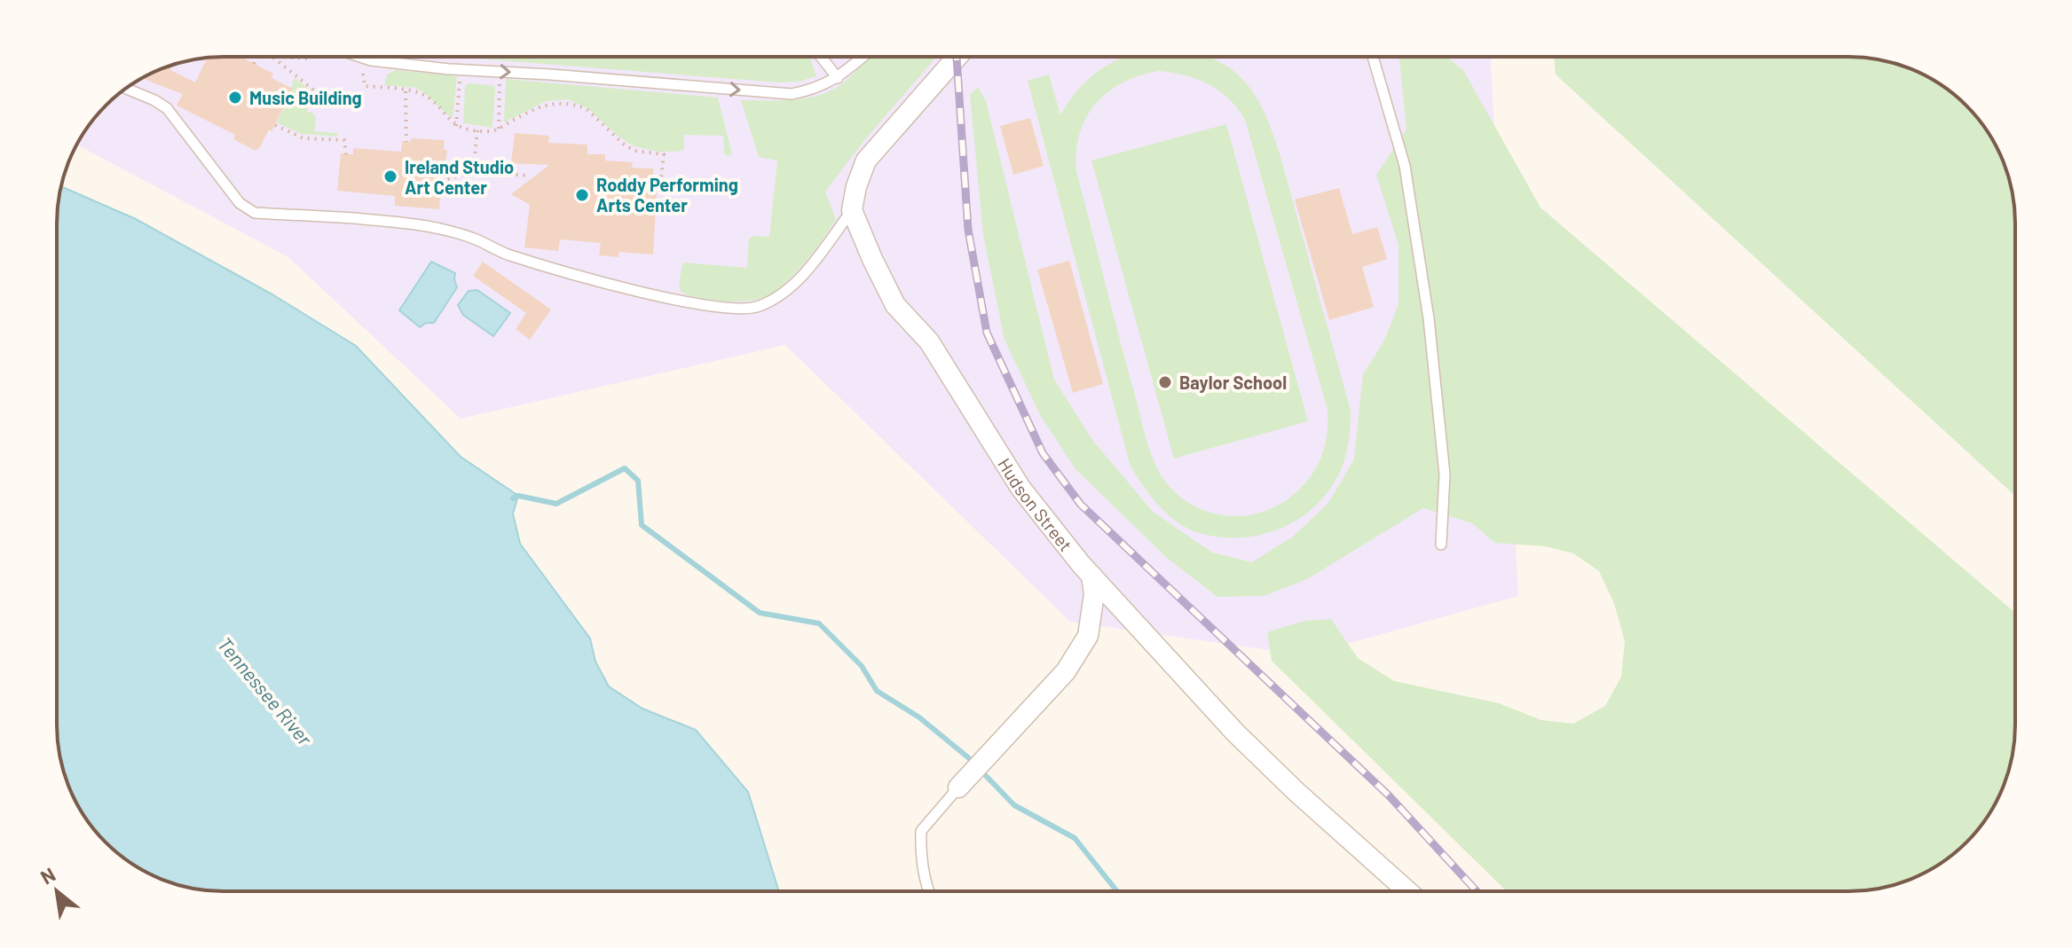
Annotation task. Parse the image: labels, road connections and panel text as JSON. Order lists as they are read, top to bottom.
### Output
{
  "streets": {
    "street": ["Hudson Street"]
  },
  "water": ["Tennessee River"],
  "places": [
    "Music Building",
    "Ireland Studio Art Center",
    "Roddy Performing Arts Center",
    "Baylor School"
  ],
  "north": "top left"
}
